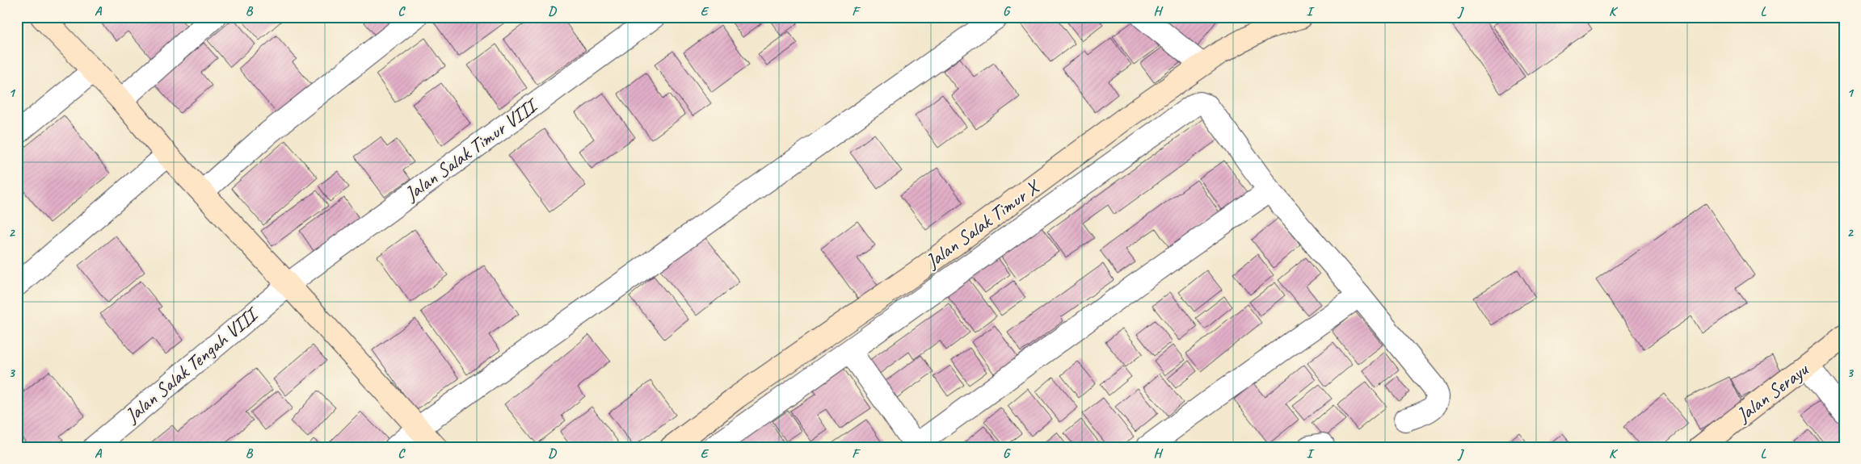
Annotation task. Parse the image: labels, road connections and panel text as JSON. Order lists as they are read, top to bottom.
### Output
{
  "streets": {
    "street": [
      "Jalan Salak Timur VIII",
      "Jalan Salak Timur X",
      "Jalan Salak Tengah VIII",
      "Jalan Serayu"
    ]
  },
  "crossings": [
    ["Jalan Salak Timur VIII", "Jalan Salak Tengah VIII"]
  ],
  "grid": {
    "columns": [
      "A",
      "B",
      "C",
      "D",
      "E",
      "F",
      "G",
      "H",
      "I",
      "J",
      "K",
      "L"
    ],
    "rows": ["1", "2", "3"]
  }
}
